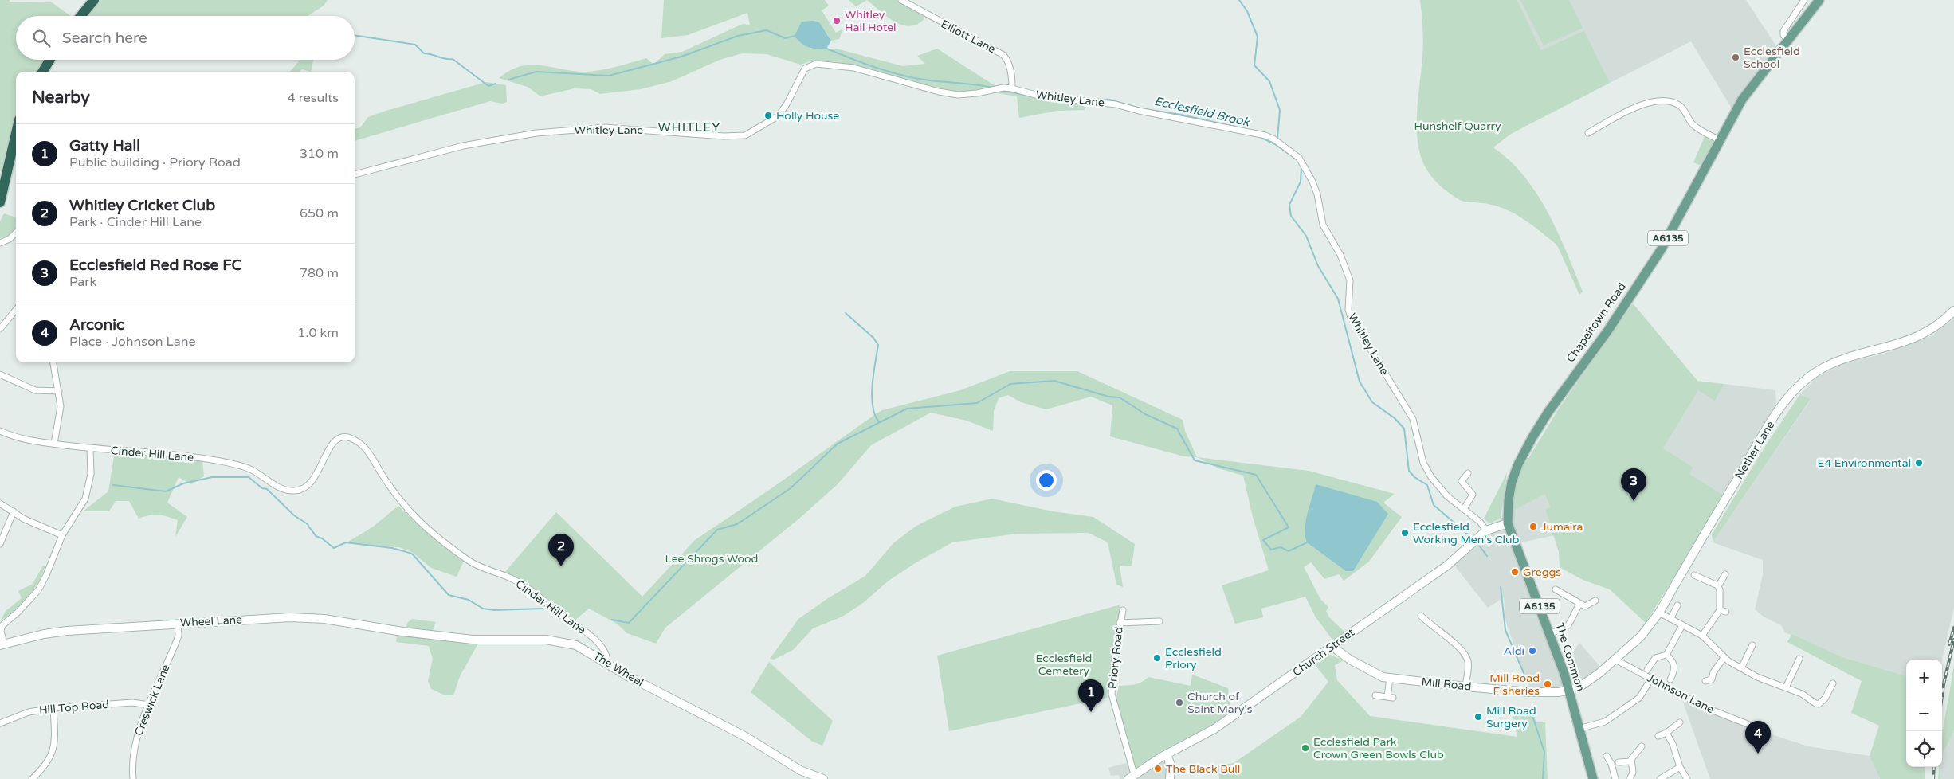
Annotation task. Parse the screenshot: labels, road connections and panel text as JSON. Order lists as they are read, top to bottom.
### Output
{
  "streets": {
    "main road": [
      "A6135",
      "Chapeltown Road",
      "Nether Lane",
      "Wheel Lane",
      "Church Street",
      "The Common",
      "The Wheel",
      "Mill Road"
    ],
    "street": [
      "Elliott Lane",
      "Whitley Lane",
      "Cinder Hill Lane",
      "Priory Road",
      "Johnson Lane",
      "Creswick Lane",
      "Hill Top Road"
    ]
  },
  "crossings": [
    ["Elliott Lane", "Whitley Lane"],
    ["Whitley Lane", "Church Street"],
    ["A6135", "Chapeltown Road"],
    ["Chapeltown Road", "Church Street"],
    ["Chapeltown Road", "The Common"],
    ["Nether Lane", "The Common"],
    ["Nether Lane", "Mill Road"],
    ["Nether Lane", "Johnson Lane"],
    ["Cinder Hill Lane", "The Wheel"],
    ["Wheel Lane", "The Wheel"],
    ["Wheel Lane", "Creswick Lane"],
    ["Church Street", "The Common"],
    ["Church Street", "Priory Road"],
    ["Church Street", "Mill Road"],
    ["The Common", "Mill Road"],
    ["Creswick Lane", "Hill Top Road"]
  ],
  "districts": ["WHITLEY"],
  "water": ["Ecclesfield Brook"],
  "parks": ["Hunshelf Quarry", "Lee Shrogs Wood", "Ecclesfield Cemetery"],
  "places": [
    "Whitley Hall Hotel",
    "Ecclesfield School",
    "Holly House",
    "E4 Environmental",
    "Jumaira",
    "Ecclesfield Working Men's Club",
    "Greggs",
    "Aldi",
    "Ecclesfield Priory",
    "Mill Road Fisheries",
    "Church of Saint Mary's",
    "Mill Road Surgery",
    "Ecclesfield Park Crown Green Bowls Club",
    "The Black Bull"
  ],
  "page": {
    "search": "Search here",
    "heading": ["Nearby", "4 results"],
    "list": [
      {
        "mark": "1",
        "name": "Gatty Hall",
        "note": "Public building · Priory Road",
        "value": "310 m"
      },
      {
        "mark": "2",
        "name": "Whitley Cricket Club",
        "note": "Park · Cinder Hill Lane",
        "value": "650 m"
      },
      {
        "mark": "3",
        "name": "Ecclesfield Red Rose FC",
        "note": "Park",
        "value": "780 m"
      },
      {
        "mark": "4",
        "name": "Arconic",
        "note": "Place · Johnson Lane",
        "value": "1.0 km"
      }
    ],
    "pins": [
      "3",
      "2",
      "1",
      "4"
    ],
    "map_buttons": ["+", "−"]
  }
}
